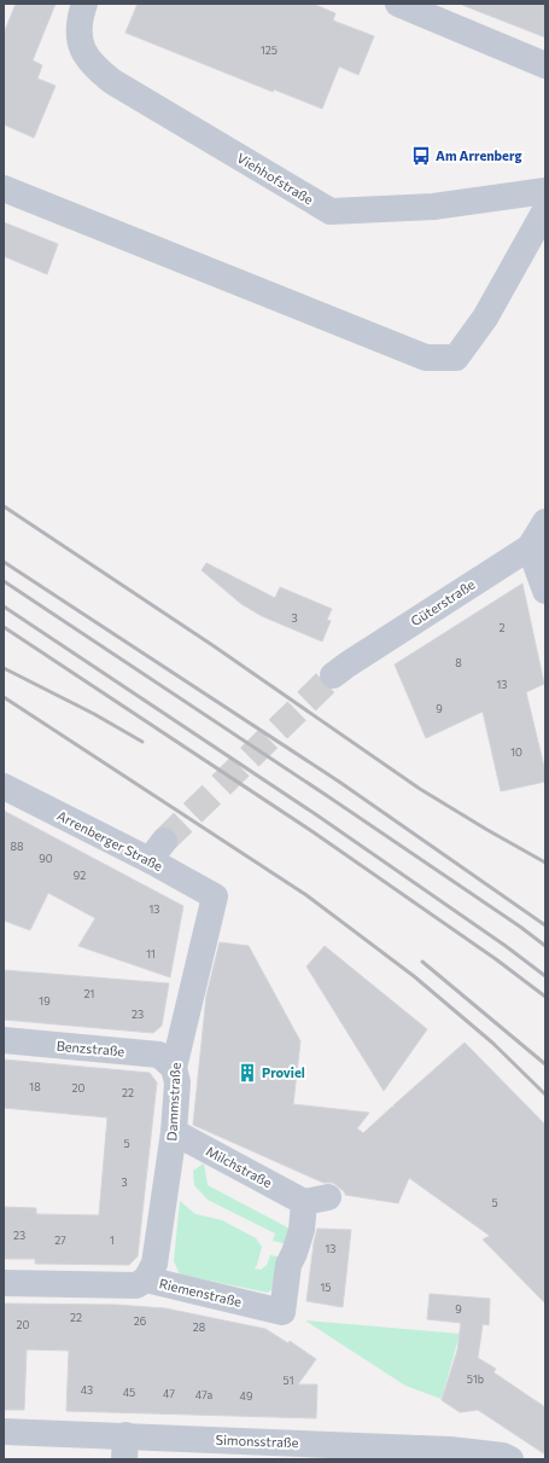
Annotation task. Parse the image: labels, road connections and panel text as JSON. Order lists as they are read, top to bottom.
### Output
{
  "streets": {
    "street": [
      "Viehhofstraße",
      "Güterstraße",
      "Arrenberger Straße",
      "Benzstraße",
      "Dammstraße",
      "Milchstraße",
      "Riemenstraße",
      "Simonsstraße"
    ]
  },
  "crossings": [
    ["Arrenberger Straße", "Dammstraße"],
    ["Benzstraße", "Dammstraße"],
    ["Dammstraße", "Milchstraße"],
    ["Dammstraße", "Riemenstraße"],
    ["Milchstraße", "Riemenstraße"]
  ],
  "places": {
    "bus stop": ["Am Arrenberg"],
    "building": ["Proviel"]
  },
  "house_numbers": [
    "125",
    "3",
    "2",
    "8",
    "13",
    "9",
    "10",
    "88",
    "90",
    "92",
    "13",
    "11",
    "21",
    "19",
    "23",
    "18",
    "20",
    "22",
    "5",
    "3",
    "5",
    "23",
    "27",
    "1",
    "13",
    "15",
    "9",
    "22",
    "26",
    "20",
    "28",
    "51b",
    "51",
    "43",
    "45",
    "47",
    "47a",
    "49"
  ]
}
